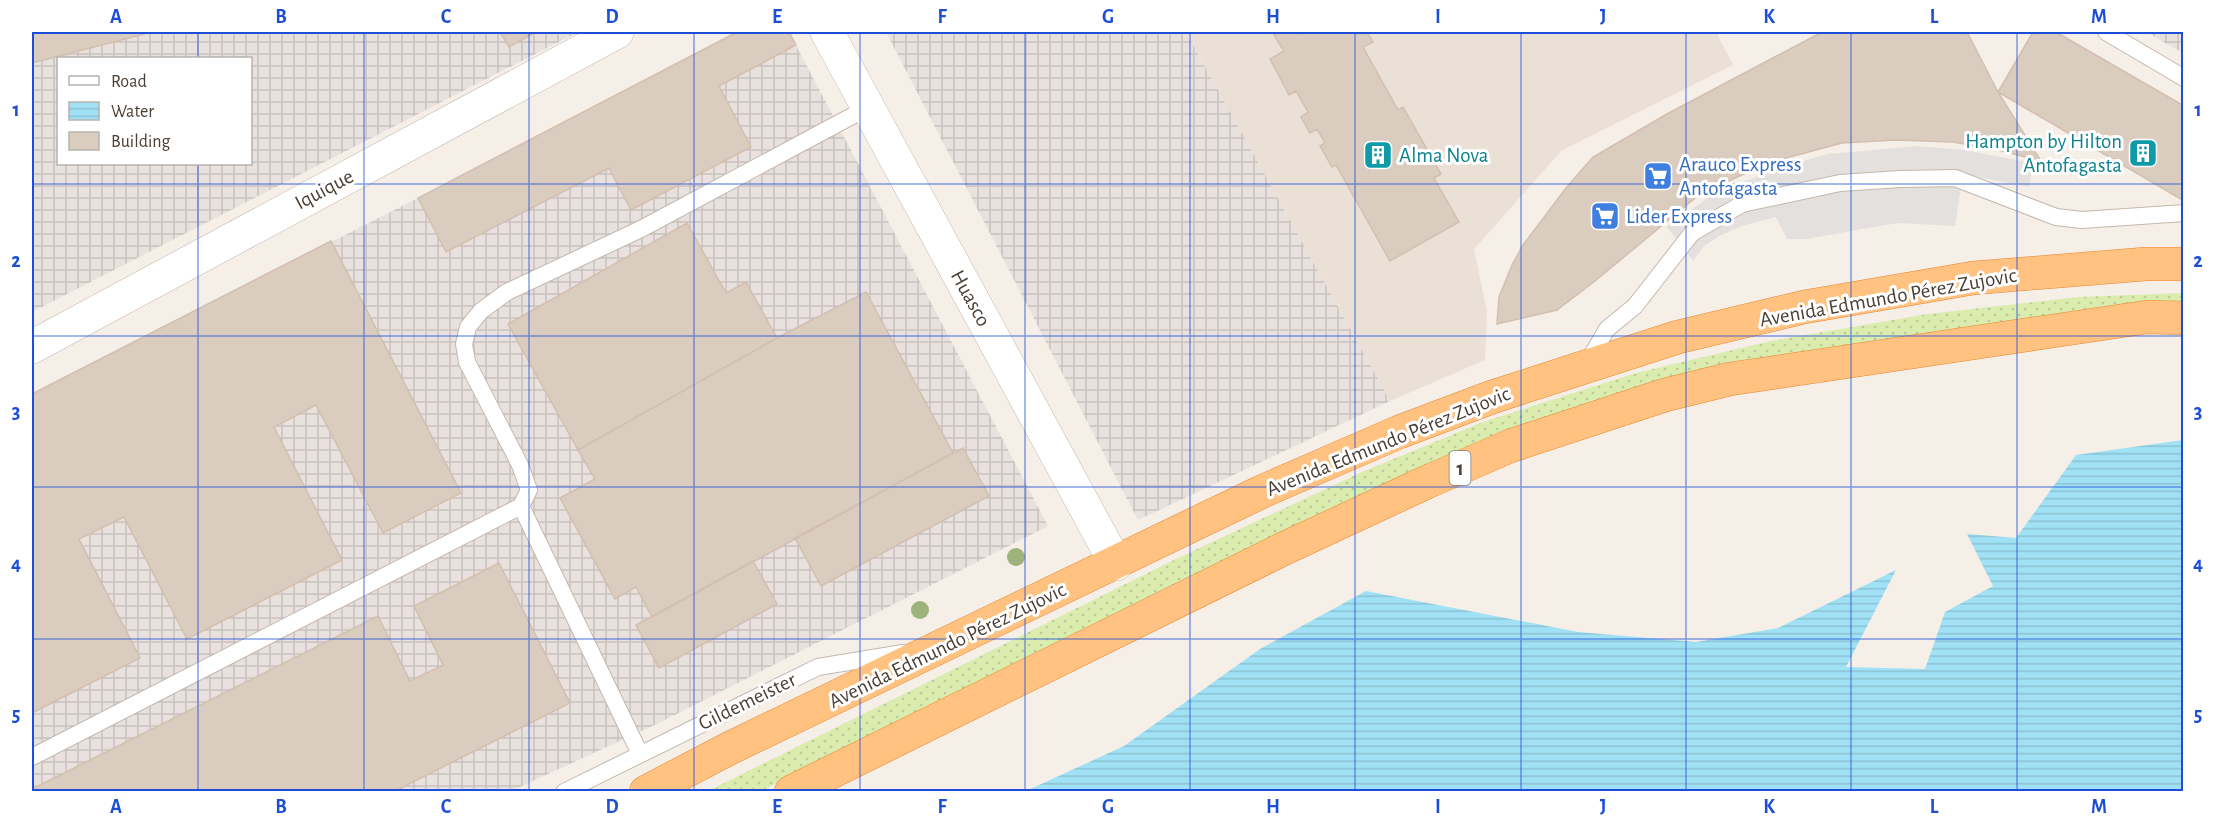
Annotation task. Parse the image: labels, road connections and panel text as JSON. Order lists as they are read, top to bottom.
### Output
{
  "streets": {
    "highway": ["Avenida Edmundo Pérez Zujovic", "1"],
    "street": ["Iquique", "Huasco"],
    "lane": ["Gildemeister"]
  },
  "crossings": [
    ["Avenida Edmundo Pérez Zujovic", "Huasco"],
    ["Avenida Edmundo Pérez Zujovic", "Gildemeister"]
  ],
  "places": {
    "building": ["Hampton by Hilton Antofagasta", "Alma Nova"],
    "supermarket": ["Arauco Express Antofagasta", "Lider Express"]
  },
  "legend": ["Road", "Water", "Building"],
  "grid": {
    "columns": [
      "A",
      "B",
      "C",
      "D",
      "E",
      "F",
      "G",
      "H",
      "I",
      "J",
      "K",
      "L",
      "M"
    ],
    "rows": [
      "1",
      "2",
      "3",
      "4",
      "5"
    ]
  }
}
